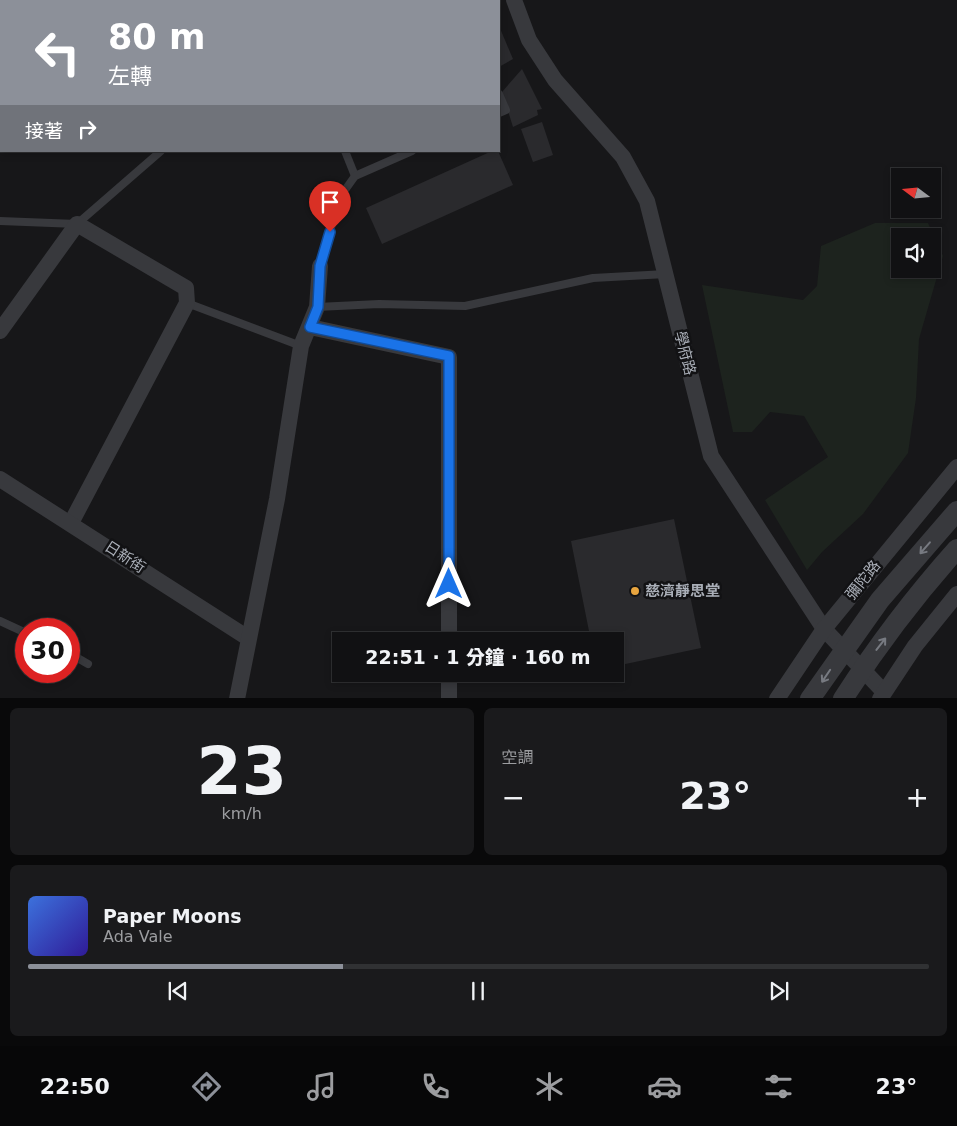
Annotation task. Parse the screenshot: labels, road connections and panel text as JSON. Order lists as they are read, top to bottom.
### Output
{
  "streets": {
    "street": ["學府路", "日新街", "彌陀路"]
  },
  "crossings": [
    ["學府路", "彌陀路"]
  ],
  "places": ["慈濟靜思堂"],
  "north": "left",
  "page": {
    "turn": ["80 m", "左轉"],
    "then": "接著",
    "limit": "30",
    "trip": "22:51 · 1 分鐘 · 160 m",
    "tile": [
      ["23", "km/h"],
      "空調"
    ],
    "heat": ["−", "23°", "+"],
    "song": ["Paper Moons", "Ada Vale"],
    "tabs": ["22:50", "23°"]
  }
}
